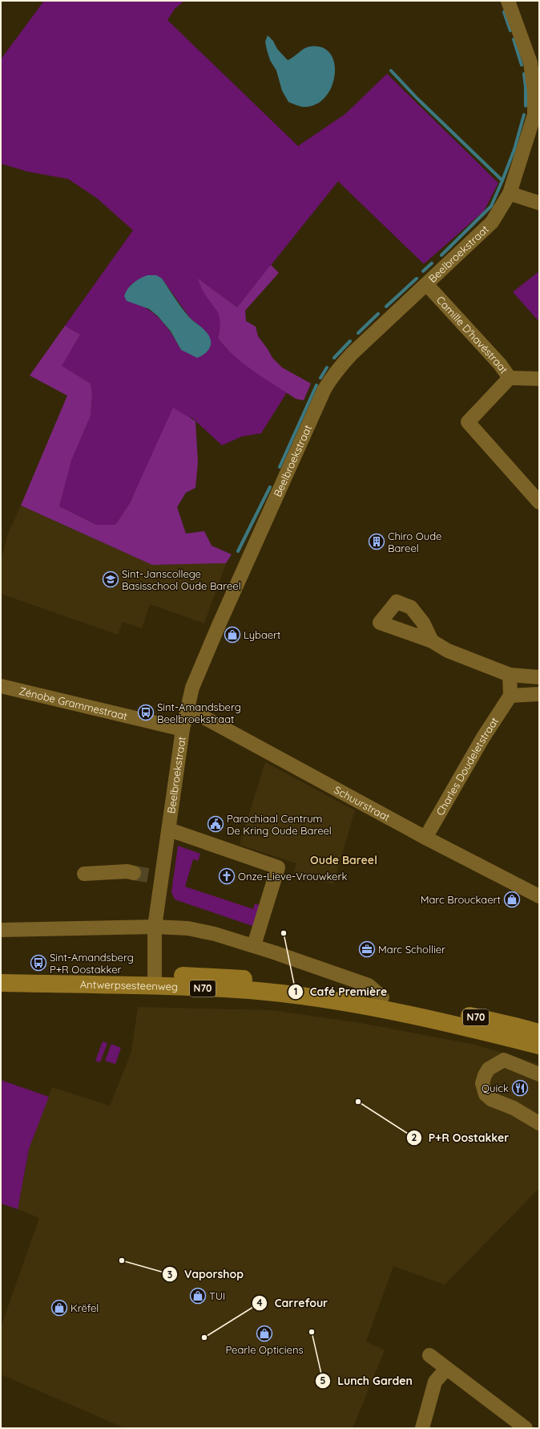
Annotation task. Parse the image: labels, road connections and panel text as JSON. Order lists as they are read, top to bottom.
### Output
{
  "streets": {
    "main road": ["Antwerpsesteenweg", "N70"],
    "street": [
      "Beelbroekstraat",
      "Camille D'havéstraat",
      "Zénobe Grammestraat",
      "Charles Doudeletstraat",
      "Schuurstraat"
    ]
  },
  "crossings": [
    ["Beelbroekstraat", "Camille D'havéstraat"],
    ["Beelbroekstraat", "Zénobe Grammestraat"],
    ["Beelbroekstraat", "Schuurstraat"],
    ["Beelbroekstraat", "Antwerpsesteenweg"],
    ["Charles Doudeletstraat", "Schuurstraat"]
  ],
  "districts": ["Oude Bareel"],
  "places": {
    "building": ["Chiro Oude Bareel"],
    "school or university": ["Sint-Janscollege Basisschool Oude Bareel"],
    "shop": [
      "Lybaert",
      "Marc Brouckaert",
      "TUI",
      "Krëfel",
      "Pearle Opticiens"
    ],
    "bus stop": ["Sint-Amandsberg Beelbroekstraat", "Sint-Amandsberg P+R Oostakker"],
    "public building": ["Parochiaal Centrum De Kring Oude Bareel"],
    "church": ["Onze-Lieve-Vrouwkerk"],
    "other": [
      "Café Première",
      "P+R Oostakker",
      "Vaporshop",
      "Lunch Garden",
      "Carrefour"
    ],
    "office": ["Marc Schollier"],
    "restaurant": ["Quick"]
  }
}
